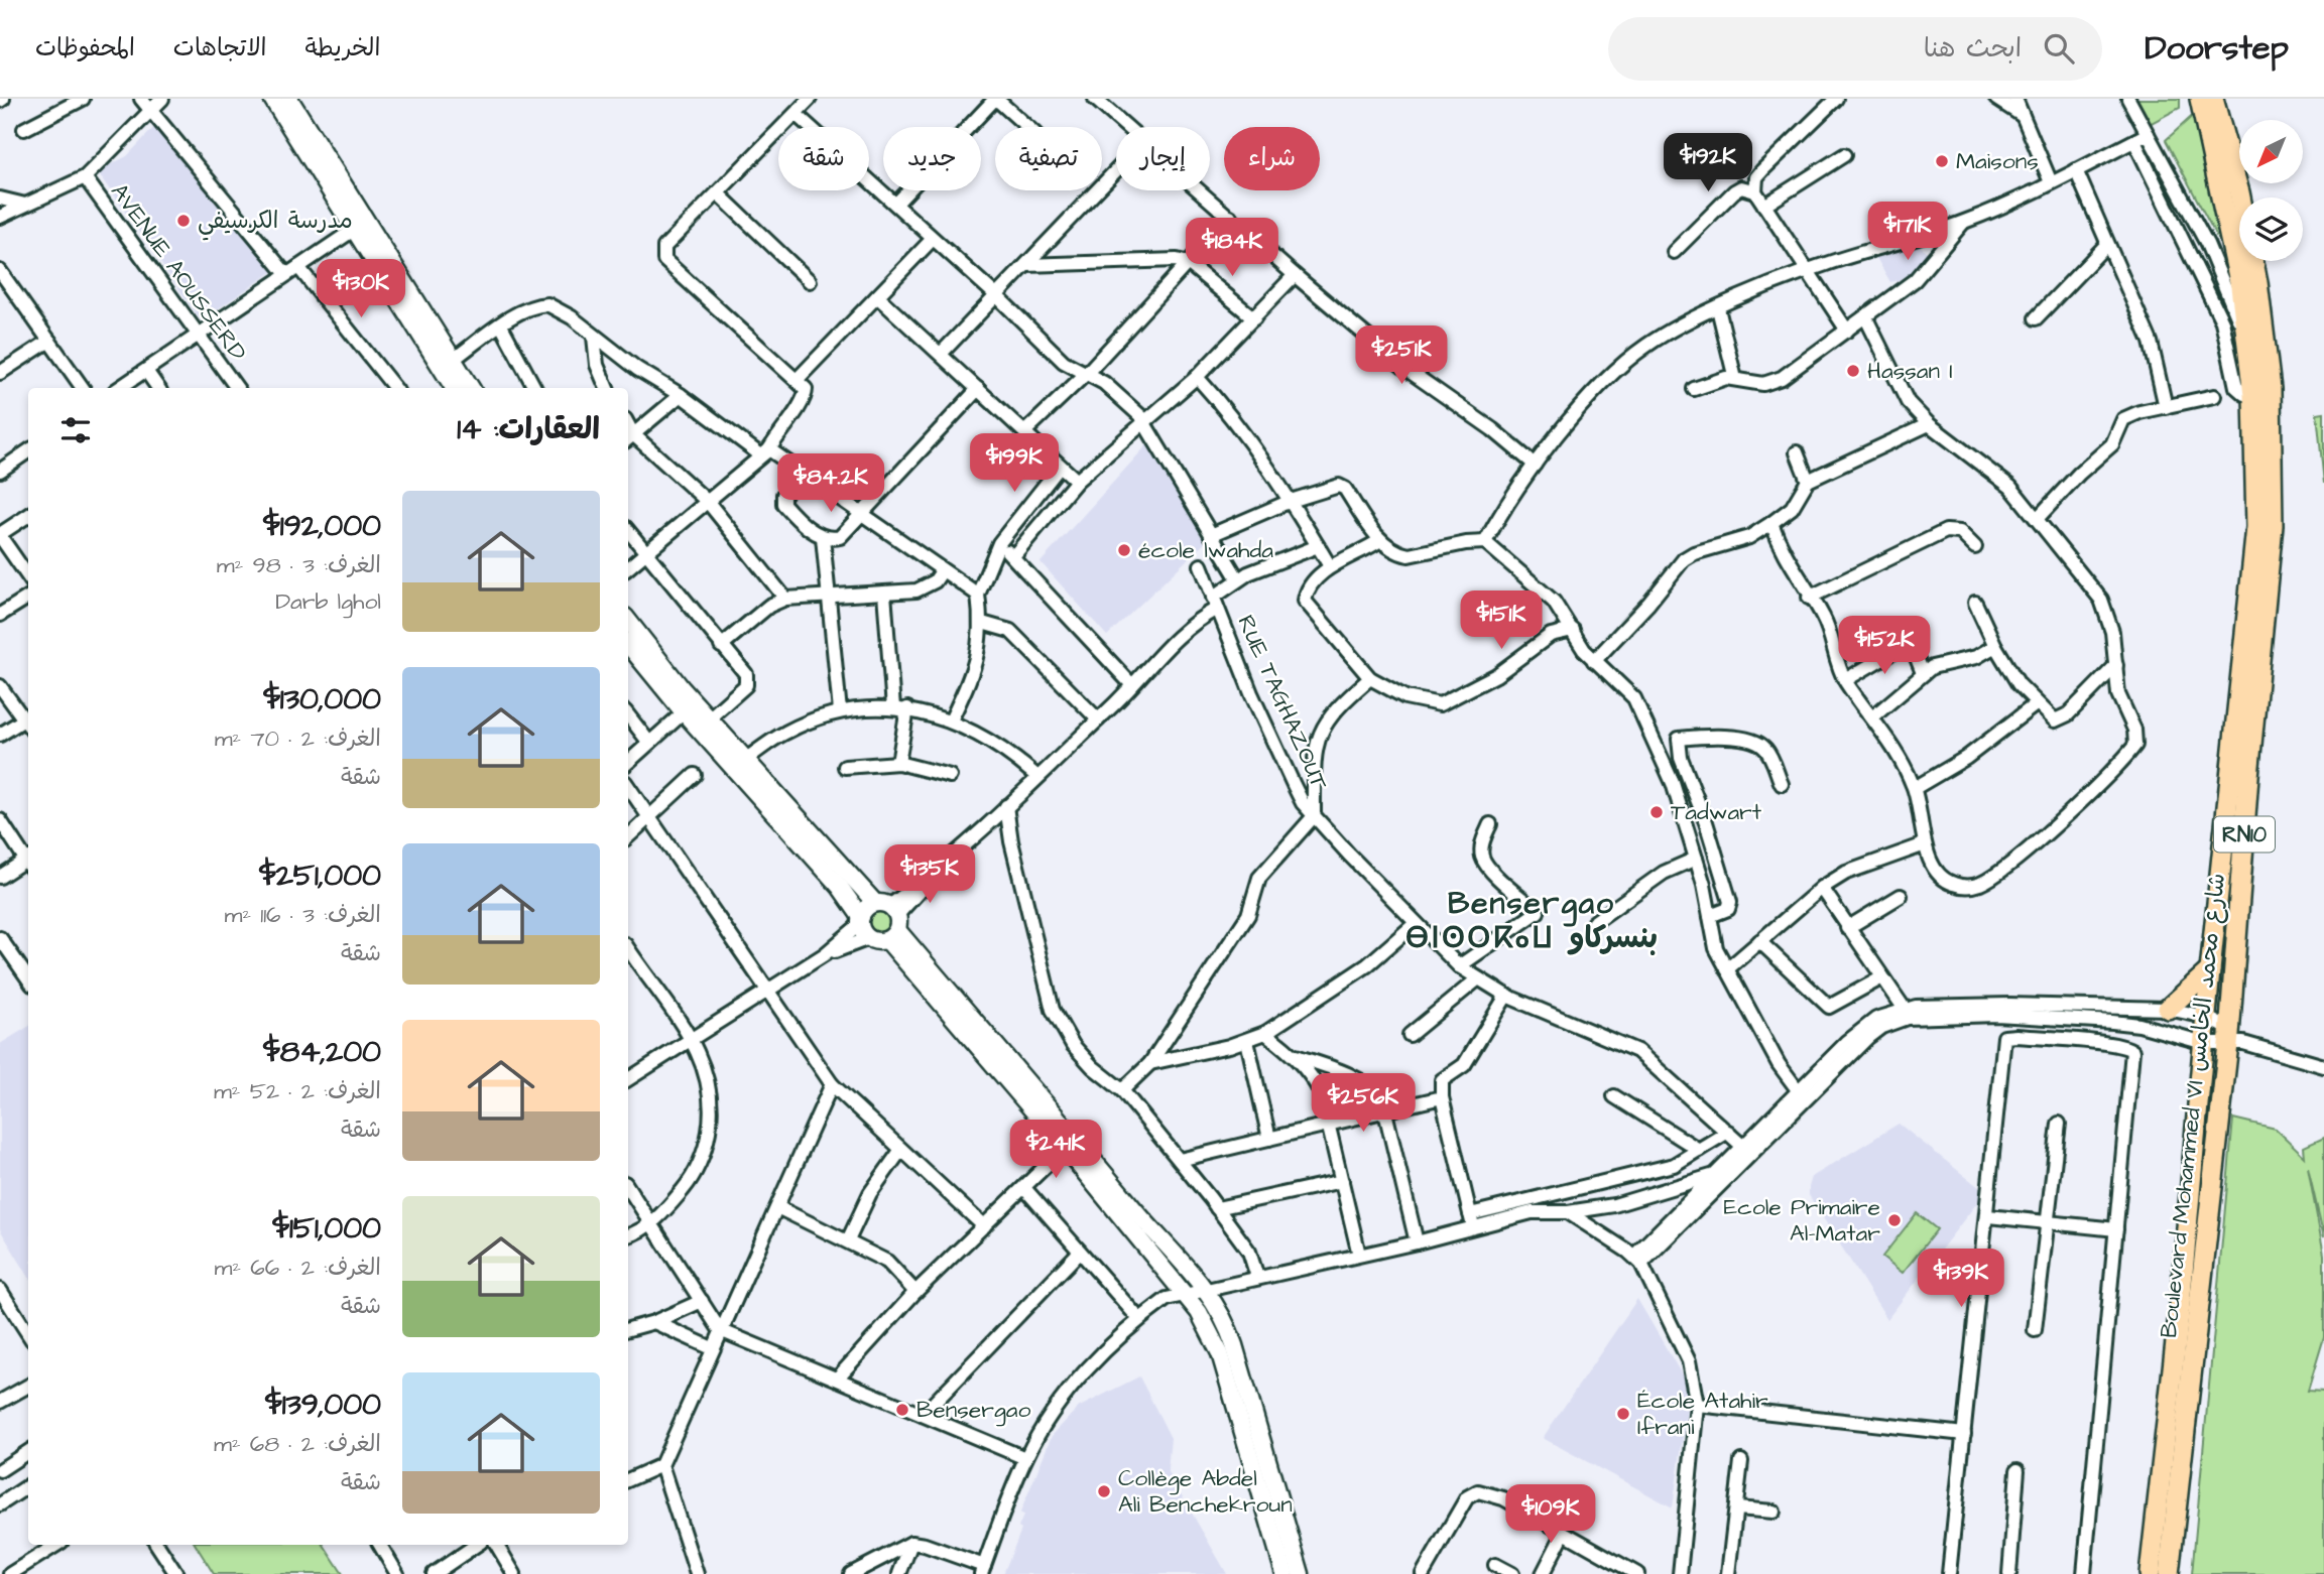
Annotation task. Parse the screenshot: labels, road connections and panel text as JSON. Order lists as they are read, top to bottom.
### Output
{
  "streets": {
    "main road": ["RN10", "Boulevard Mohammed VI شارع محمد الخامس"],
    "street": ["AVENUE AOUSSERD", "RUE TAGHAZOUT"]
  },
  "districts": ["Bensergao ⴱⵏⵙⵔⴽⴰⵡ بنسركاو"],
  "places": [
    "Maisons",
    "مدرسة الكرسيفي",
    "Hassan I",
    "école lwahda",
    "Tadwart",
    "Ecole Primaire Al-Matar",
    "Bensergao",
    "École Atahir Ifrani",
    "Collège Abdel Ali Benchekroun"
  ],
  "north": "bottom left",
  "page": {
    "header": "Doorstep",
    "search": "ابحث هنا",
    "nav": ["الخريطة", "الاتجاهات", "المحفوظات"],
    "chip": [
      "شراء",
      "إيجار",
      "تصفية",
      "جديد",
      "شقة"
    ],
    "price": [
      "$192K",
      "$171K",
      "$184K",
      "$130K",
      "$251K",
      "$199K",
      "$84.2K",
      "$151K",
      "$152K",
      "$135K",
      "$256K",
      "$241K",
      "$139K",
      "$109K"
    ],
    "heading": "العقارات: 14",
    "list": [
      {
        "name": "$192,000",
        "note": "الغرف: 3 · 98 m² · Darb lghol"
      },
      {
        "name": "$130,000",
        "note": "الغرف: 2 · 70 m² · شقة"
      },
      {
        "name": "$251,000",
        "note": "الغرف: 3 · 116 m² · شقة"
      },
      {
        "name": "$84,200",
        "note": "الغرف: 2 · 52 m² · شقة"
      },
      {
        "name": "$151,000",
        "note": "الغرف: 2 · 66 m² · شقة"
      },
      {
        "name": "$139,000",
        "note": "الغرف: 2 · 68 m² · شقة"
      }
    ]
  }
}
